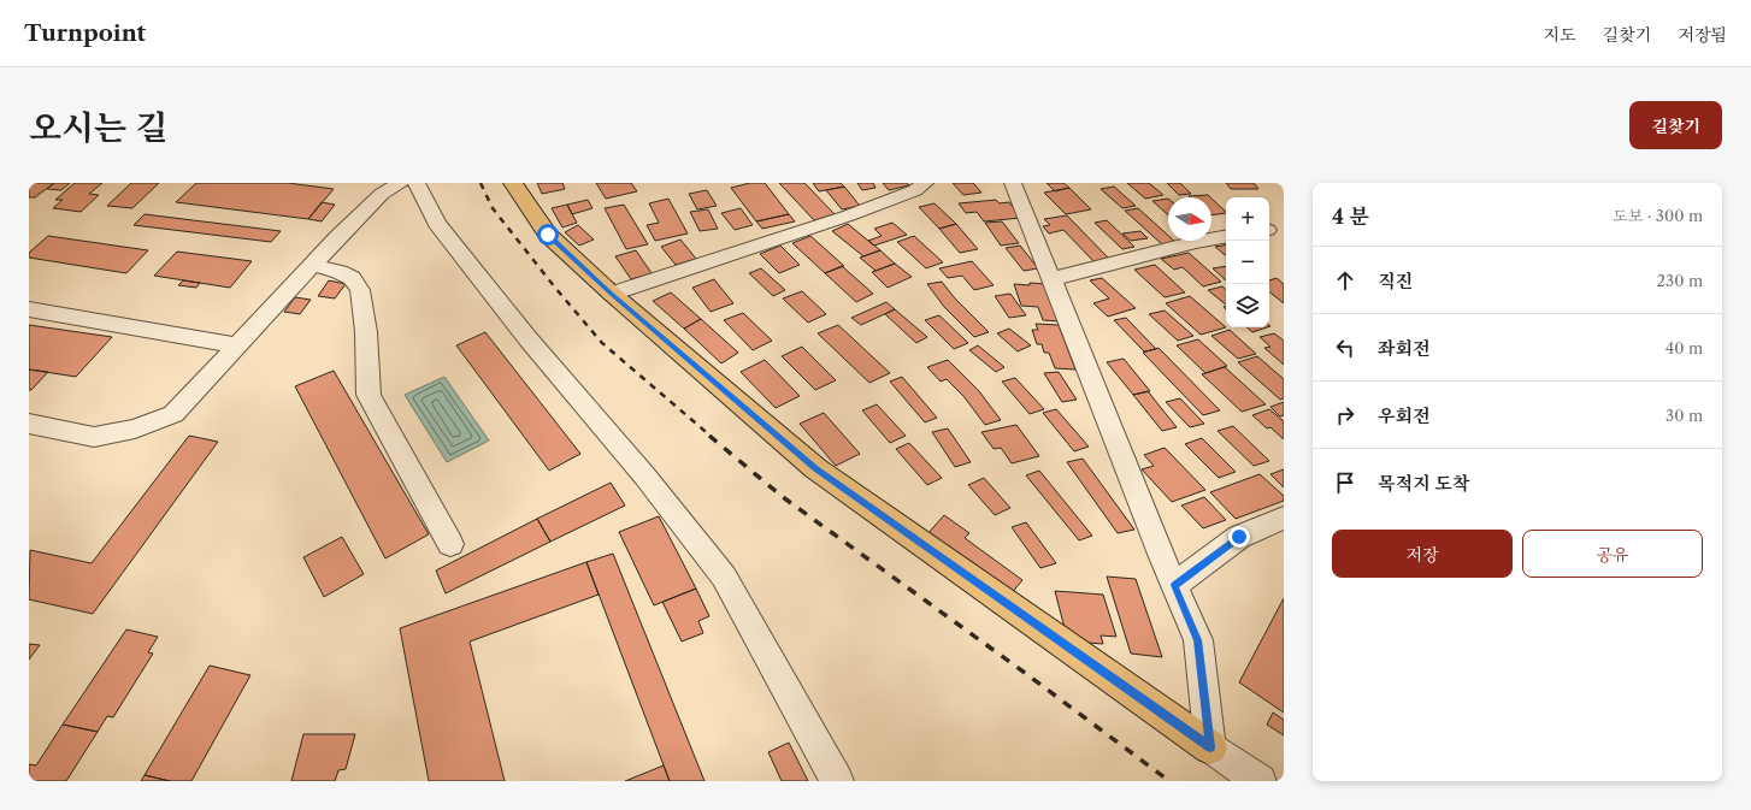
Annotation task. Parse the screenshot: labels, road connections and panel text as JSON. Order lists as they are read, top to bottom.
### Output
{
  "north": "right",
  "page": {
    "header": "Turnpoint",
    "nav": ["지도", "길찾기", "저장됨"],
    "title": "오시는 길",
    "buttons": [
      "길찾기",
      ["저장", "공유"]
    ],
    "heading": ["4 분", "도보 · 300 m"],
    "map_buttons": ["+", "−"],
    "list": [
      ["직진", "230 m"],
      ["좌회전", "40 m"],
      ["우회전", "30 m"],
      "목적지 도착"
    ]
  }
}
